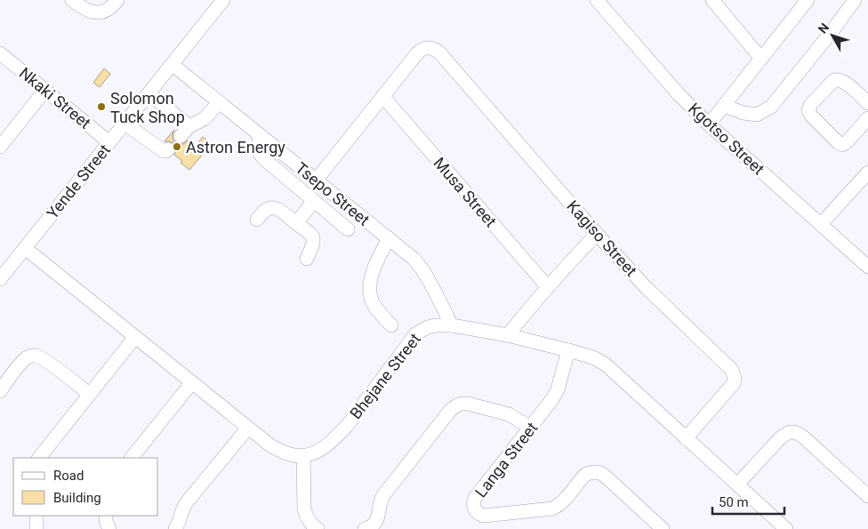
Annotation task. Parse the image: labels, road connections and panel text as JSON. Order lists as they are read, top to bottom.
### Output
{
  "streets": {
    "street": [
      "Nkaki Street",
      "Kgotso Street",
      "Yende Street",
      "Musa Street",
      "Tsepo Street",
      "Kagiso Street",
      "Bhejane Street",
      "Langa Street"
    ]
  },
  "crossings": [
    ["Nkaki Street", "Yende Street"],
    ["Yende Street", "Tsepo Street"],
    ["Musa Street", "Kagiso Street"],
    ["Tsepo Street", "Bhejane Street"],
    ["Kagiso Street", "Bhejane Street"],
    ["Bhejane Street", "Langa Street"]
  ],
  "places": ["Solomon Tuck Shop", "Astron Energy"],
  "legend": ["Road", "Building"],
  "scale_bar": "50 m",
  "north": "top left"
}
